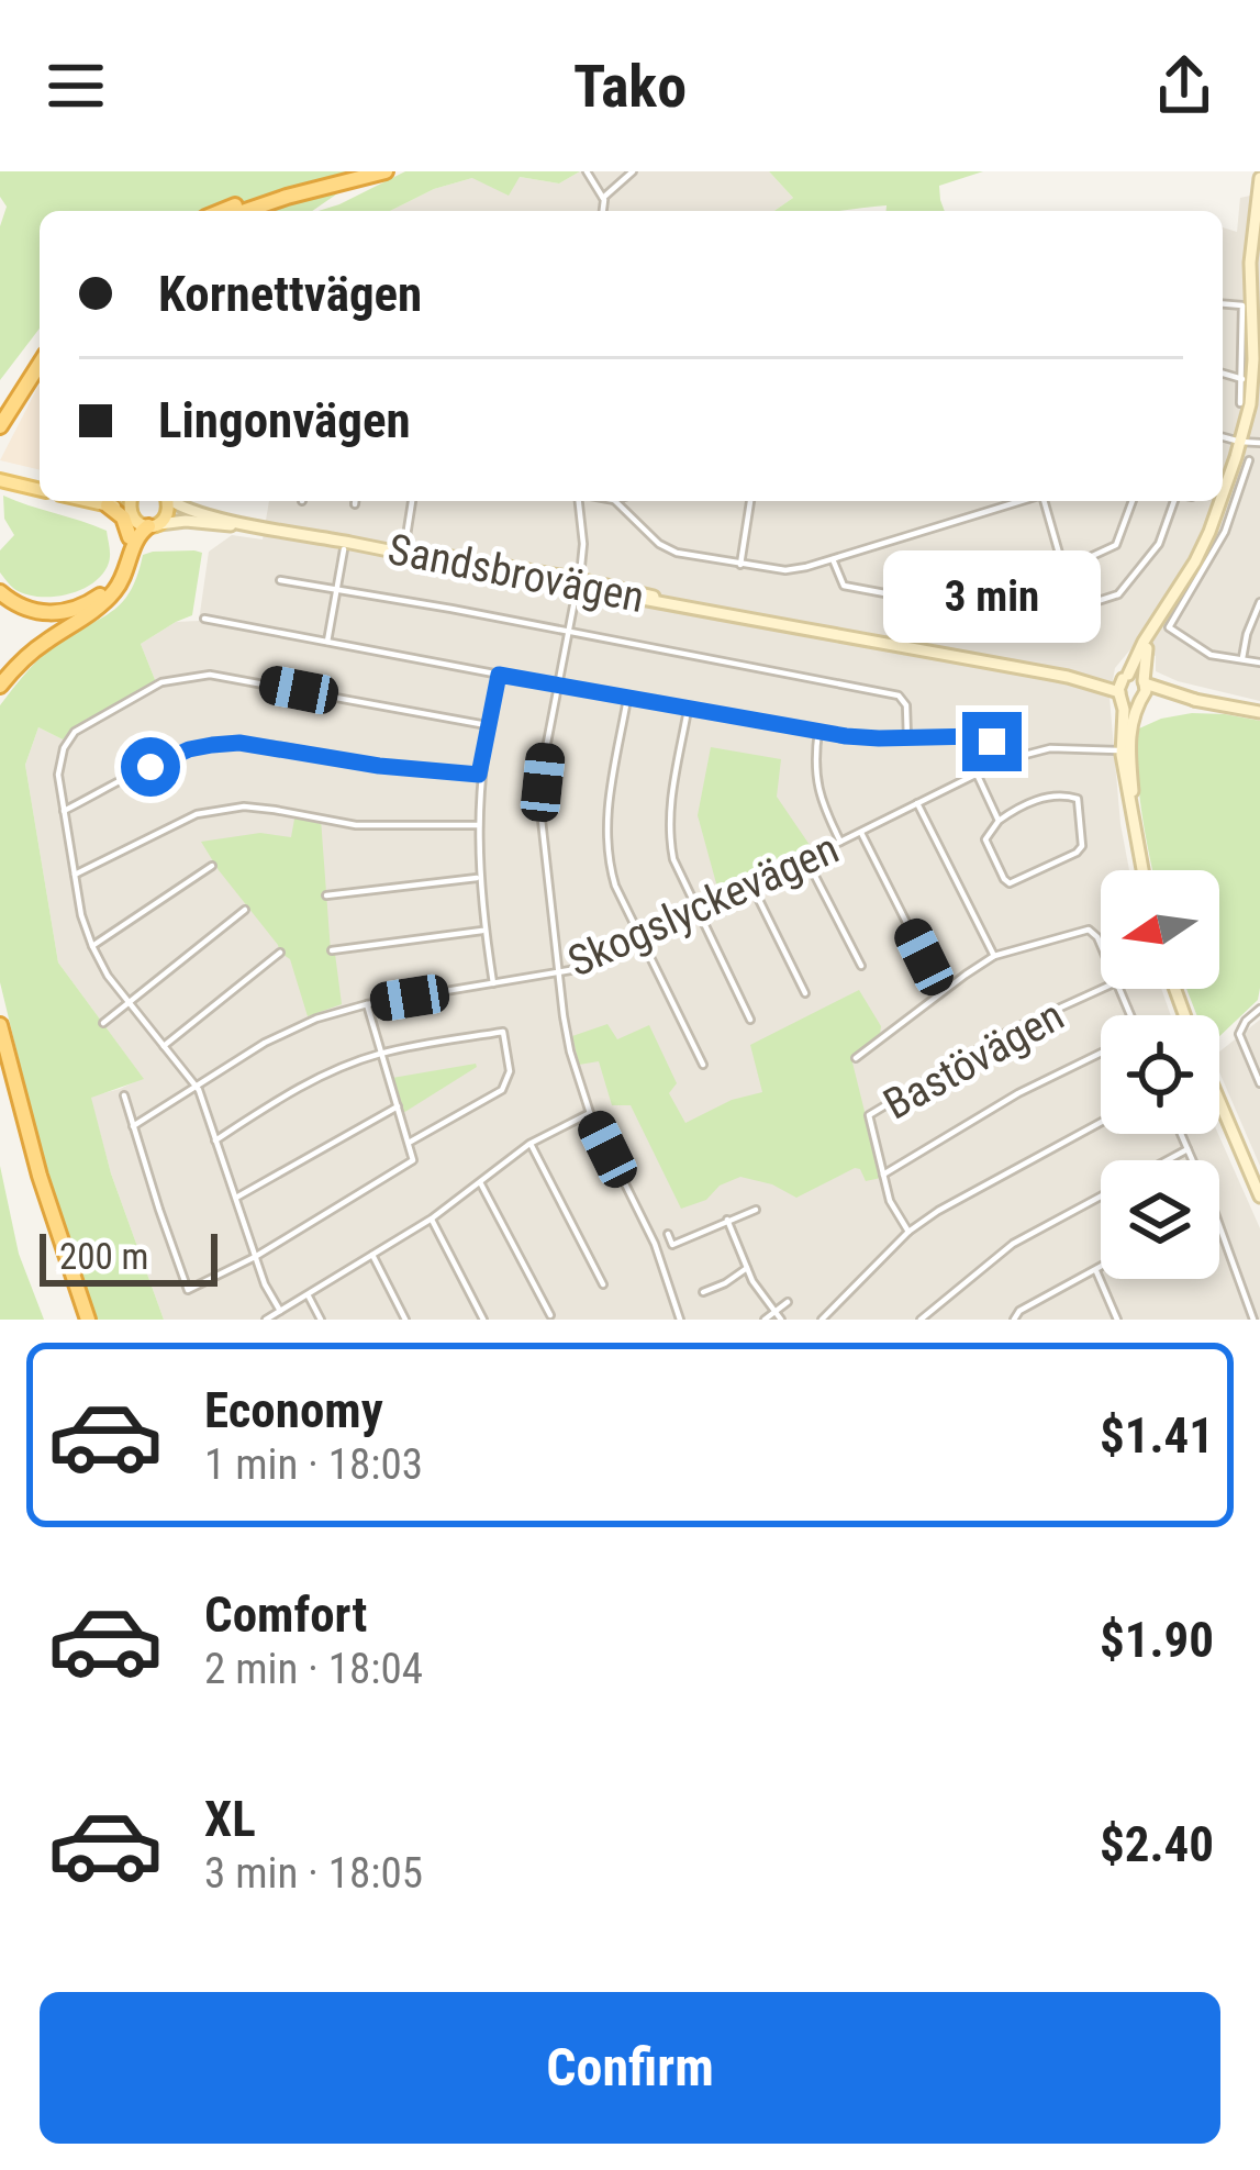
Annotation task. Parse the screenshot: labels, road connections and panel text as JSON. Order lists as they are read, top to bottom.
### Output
{
  "streets": {
    "main road": ["Sandsbrovägen"],
    "street": ["Skogslyckevägen", "Bastövägen"]
  },
  "scale_bar": "200 m",
  "north": "left",
  "page": {
    "header": "Tako",
    "banner": ["Kornettvägen", "Lingonvägen"],
    "bubble": "3 min",
    "scale": "200 m",
    "list": [
      {
        "name": "Economy",
        "note": "1 min · 18:03",
        "value": "$1.41"
      },
      {
        "name": "Comfort",
        "note": "2 min · 18:04",
        "value": "$1.90"
      },
      {
        "name": "XL",
        "note": "3 min · 18:05",
        "value": "$2.40"
      }
    ],
    "buttons": "Confirm"
  }
}
